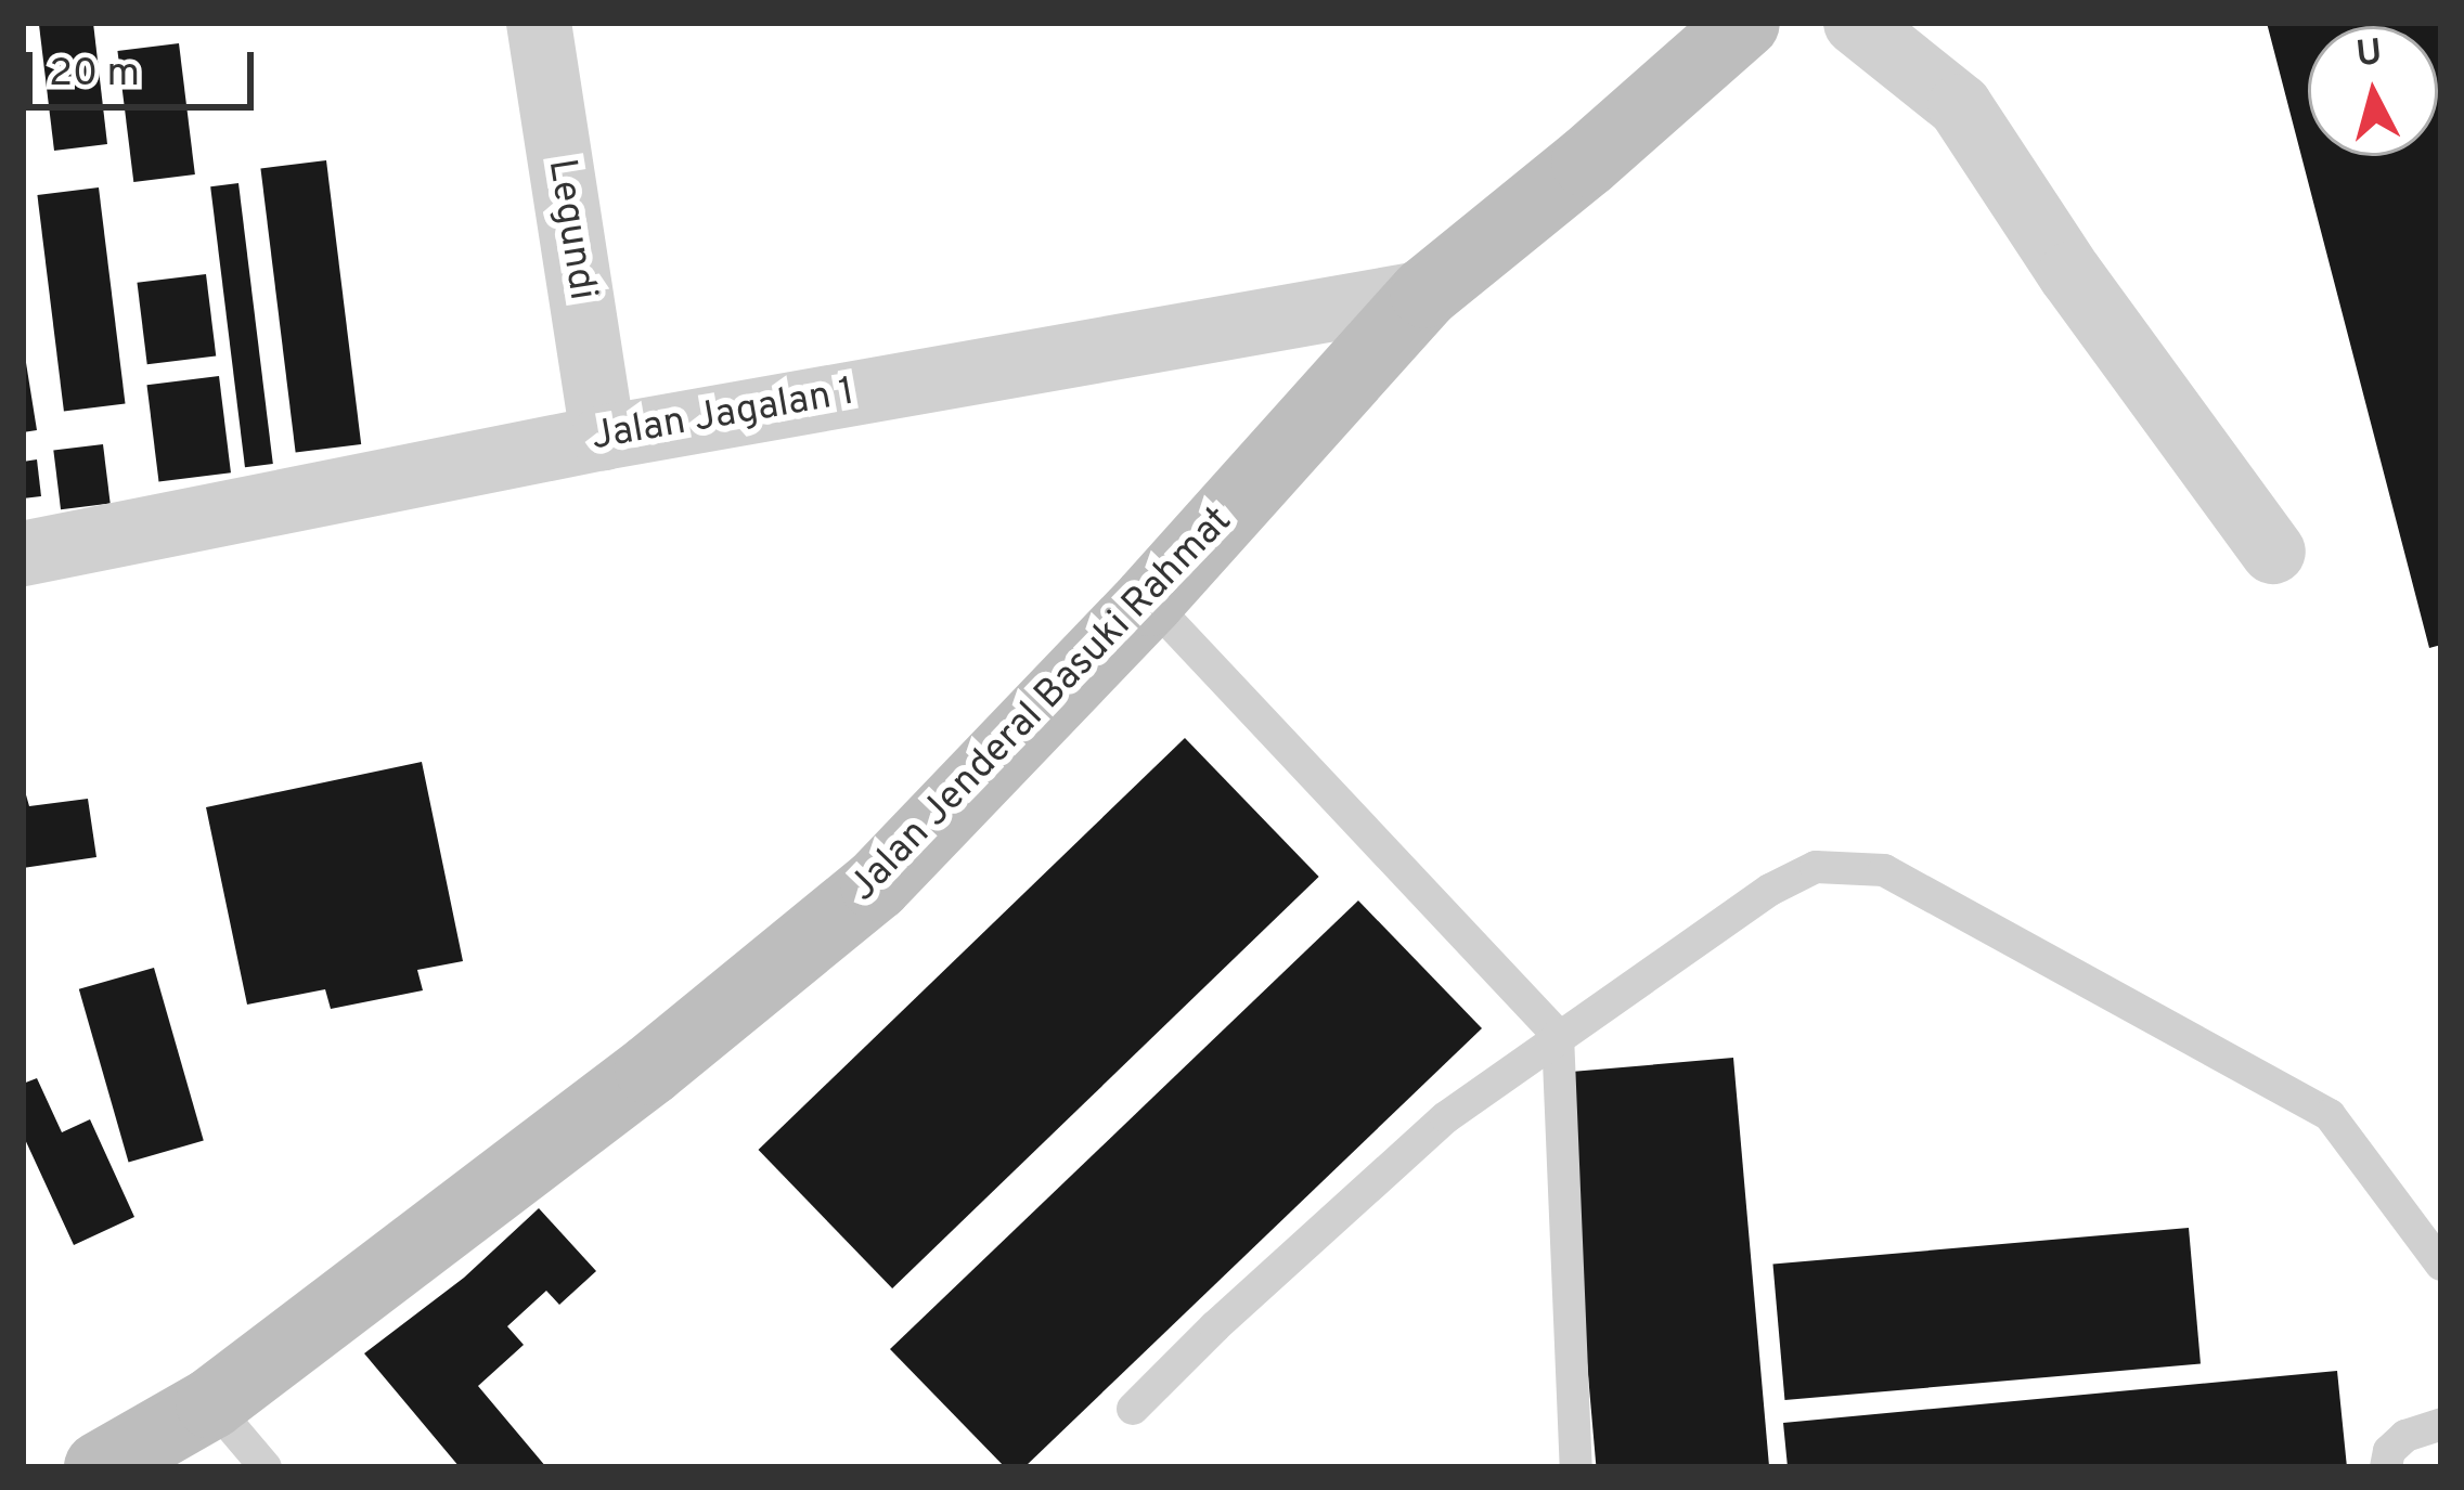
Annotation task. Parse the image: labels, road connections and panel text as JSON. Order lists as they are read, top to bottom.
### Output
{
  "streets": {
    "main road": ["Jalan Jenderal Basuki Rahmat"],
    "street": ["Legundi", "Jalan Jagalan 1"]
  },
  "crossings": [
    ["Legundi", "Jalan Jagalan 1"],
    ["Jalan Jagalan 1", "Jalan Jenderal Basuki Rahmat"]
  ],
  "scale_bar": "20 m",
  "north": "top"
}
